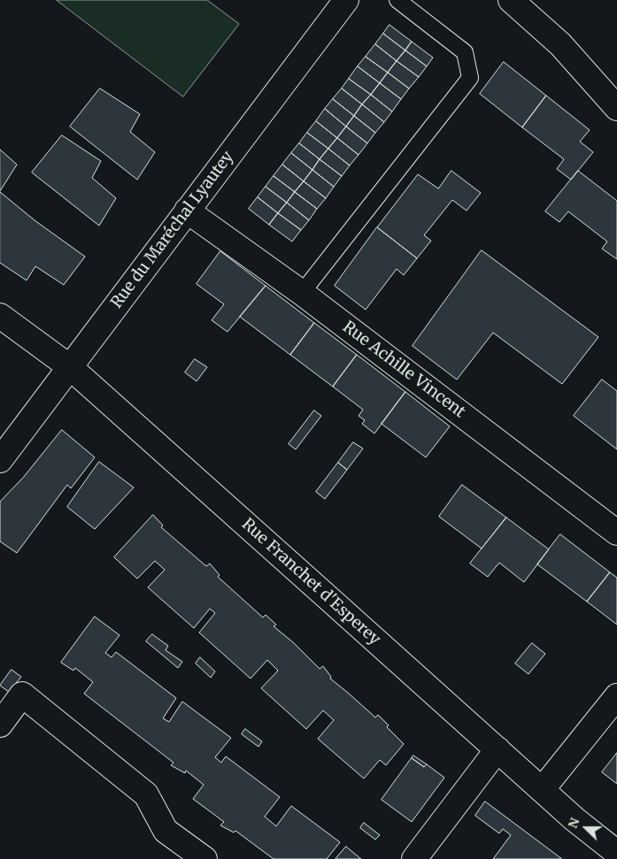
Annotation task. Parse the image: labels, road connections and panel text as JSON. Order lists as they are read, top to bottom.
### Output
{
  "streets": {
    "street": ["Rue du Maréchal Lyautey", "Rue Achille Vincent", "Rue Franchet d'Esperey"]
  },
  "crossings": [
    ["Rue du Maréchal Lyautey", "Rue Achille Vincent"],
    ["Rue du Maréchal Lyautey", "Rue Franchet d'Esperey"]
  ],
  "north": "left"
}
